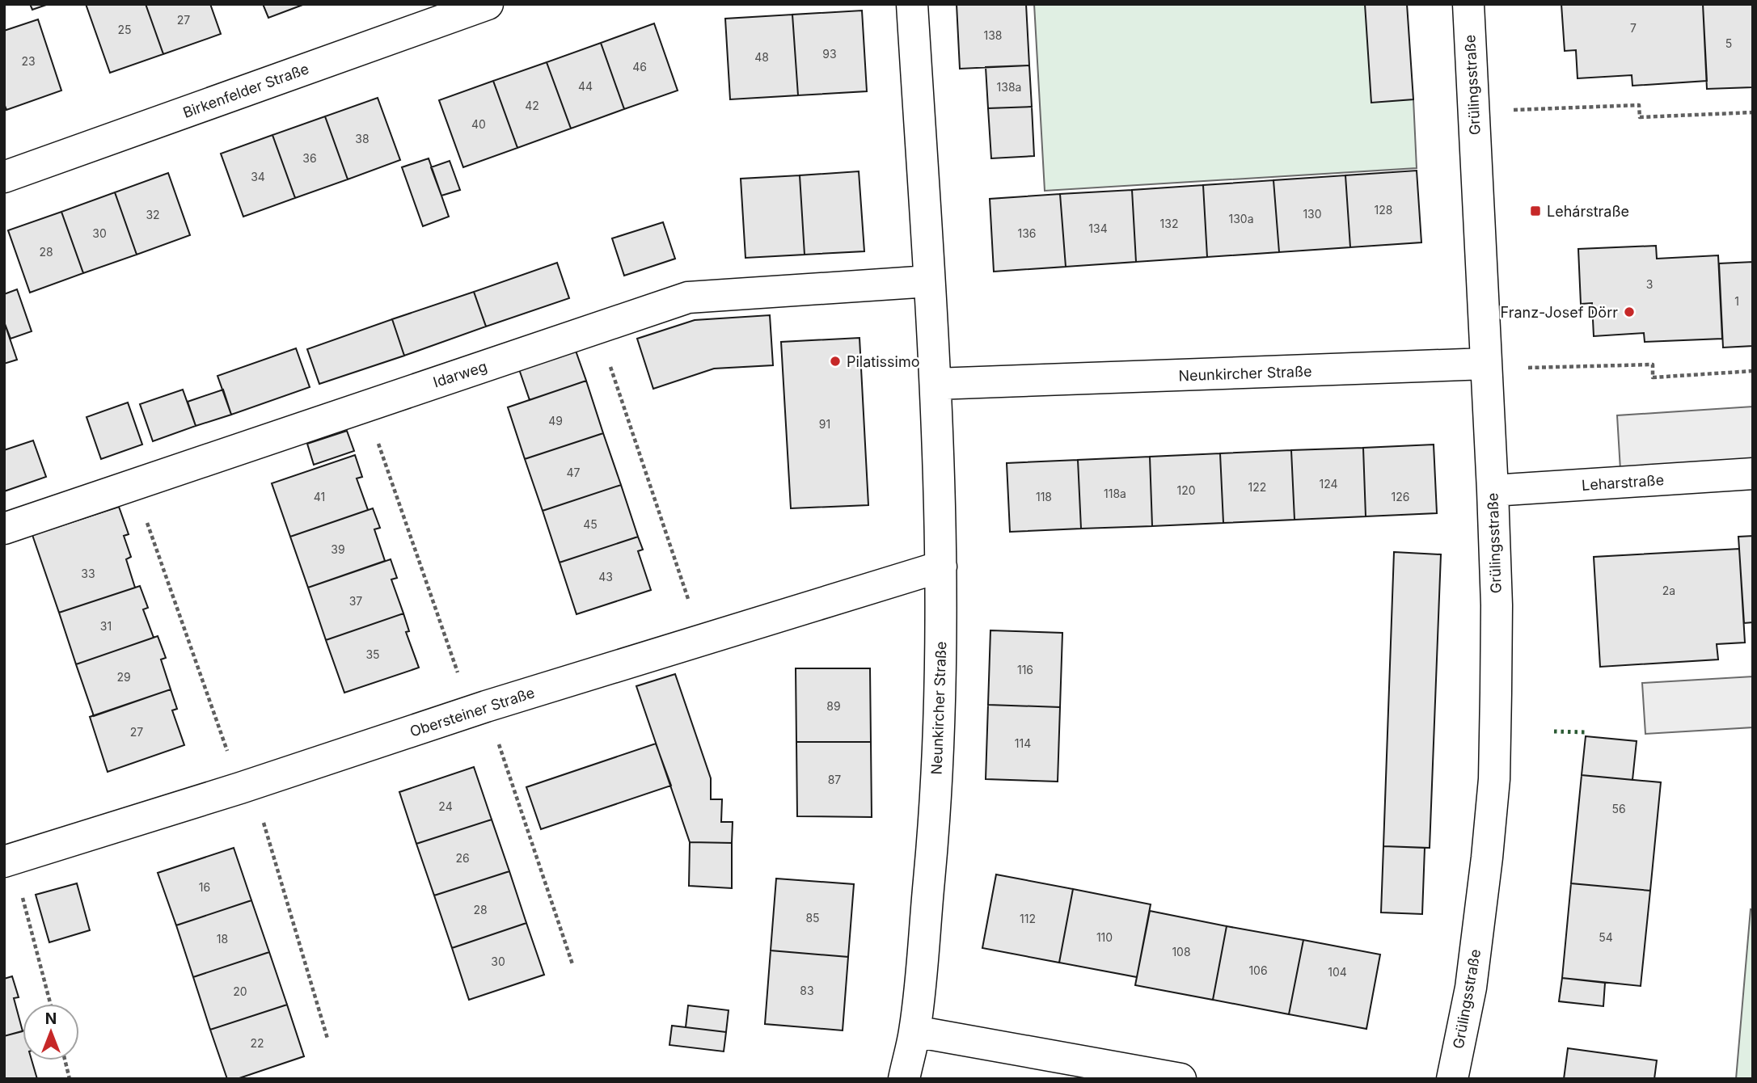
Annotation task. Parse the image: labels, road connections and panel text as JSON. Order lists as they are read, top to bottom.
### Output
{
  "streets": {
    "street": [
      "Grülingsstraße",
      "Birkenfelder Straße",
      "Neunkircher Straße",
      "Idarweg",
      "Leharstraße",
      "Obersteiner Straße"
    ]
  },
  "crossings": [
    ["Grülingsstraße", "Neunkircher Straße"],
    ["Grülingsstraße", "Leharstraße"],
    ["Neunkircher Straße", "Idarweg"],
    ["Neunkircher Straße", "Obersteiner Straße"]
  ],
  "places": {
    "transit": ["Lehárstraße"],
    "other": ["Franz-Josef Dörr", "Pilatissimo"]
  },
  "house_numbers": [
    "27",
    "7",
    "25",
    "138",
    "5",
    "93",
    "48",
    "23",
    "46",
    "44",
    "138a",
    "42",
    "40",
    "38",
    "36",
    "34",
    "128",
    "130",
    "32",
    "130a",
    "132",
    "134",
    "30",
    "136",
    "28",
    "3",
    "1",
    "49",
    "91",
    "47",
    "124",
    "122",
    "120",
    "118a",
    "41",
    "118",
    "126",
    "45",
    "39",
    "33",
    "43",
    "2a",
    "37",
    "31",
    "35",
    "116",
    "29",
    "89",
    "27",
    "114",
    "87",
    "24",
    "56",
    "26",
    "16",
    "28",
    "85",
    "112",
    "110",
    "54",
    "18",
    "108",
    "30",
    "106",
    "104",
    "83",
    "20",
    "22"
  ],
  "north": "top"
}
